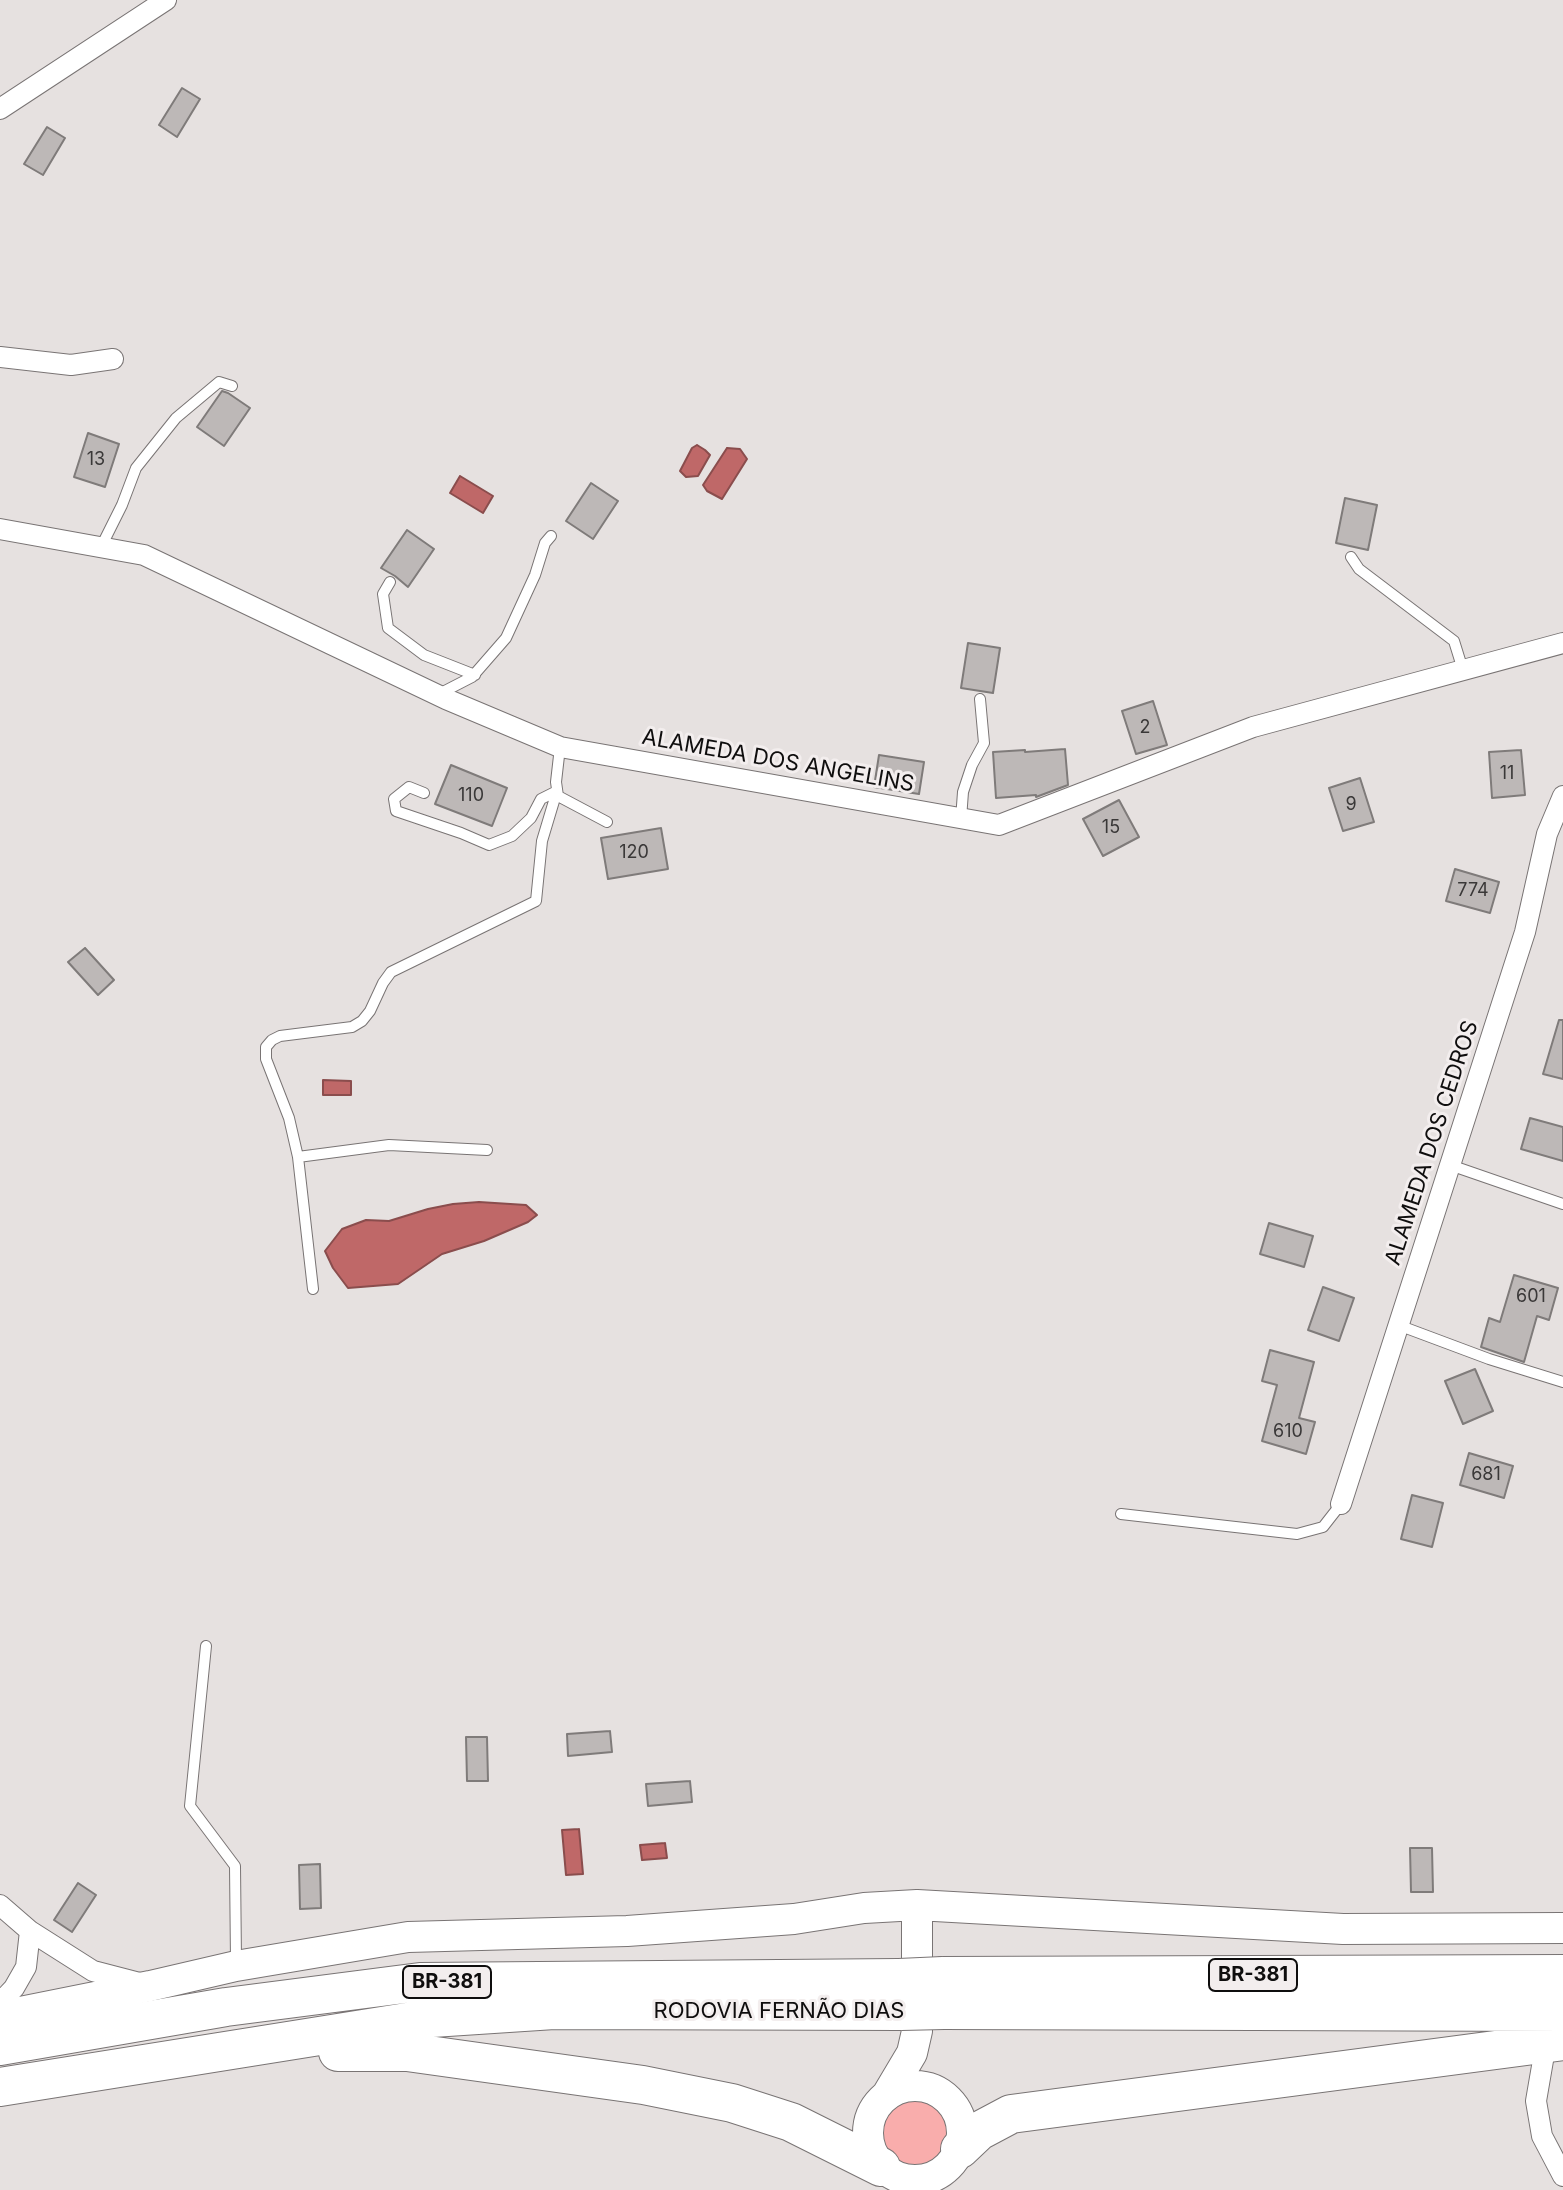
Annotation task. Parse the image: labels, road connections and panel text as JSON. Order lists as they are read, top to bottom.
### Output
{
  "streets": {
    "highway": ["BR-381", "RODOVIA FERNÃO DIAS"],
    "street": ["ALAMEDA DOS ANGELINS", "ALAMEDA DOS CEDROS"]
  },
  "house_numbers": [
    "13",
    "2",
    "11",
    "110",
    "9",
    "15",
    "120",
    "774",
    "601",
    "610",
    "681"
  ]
}
